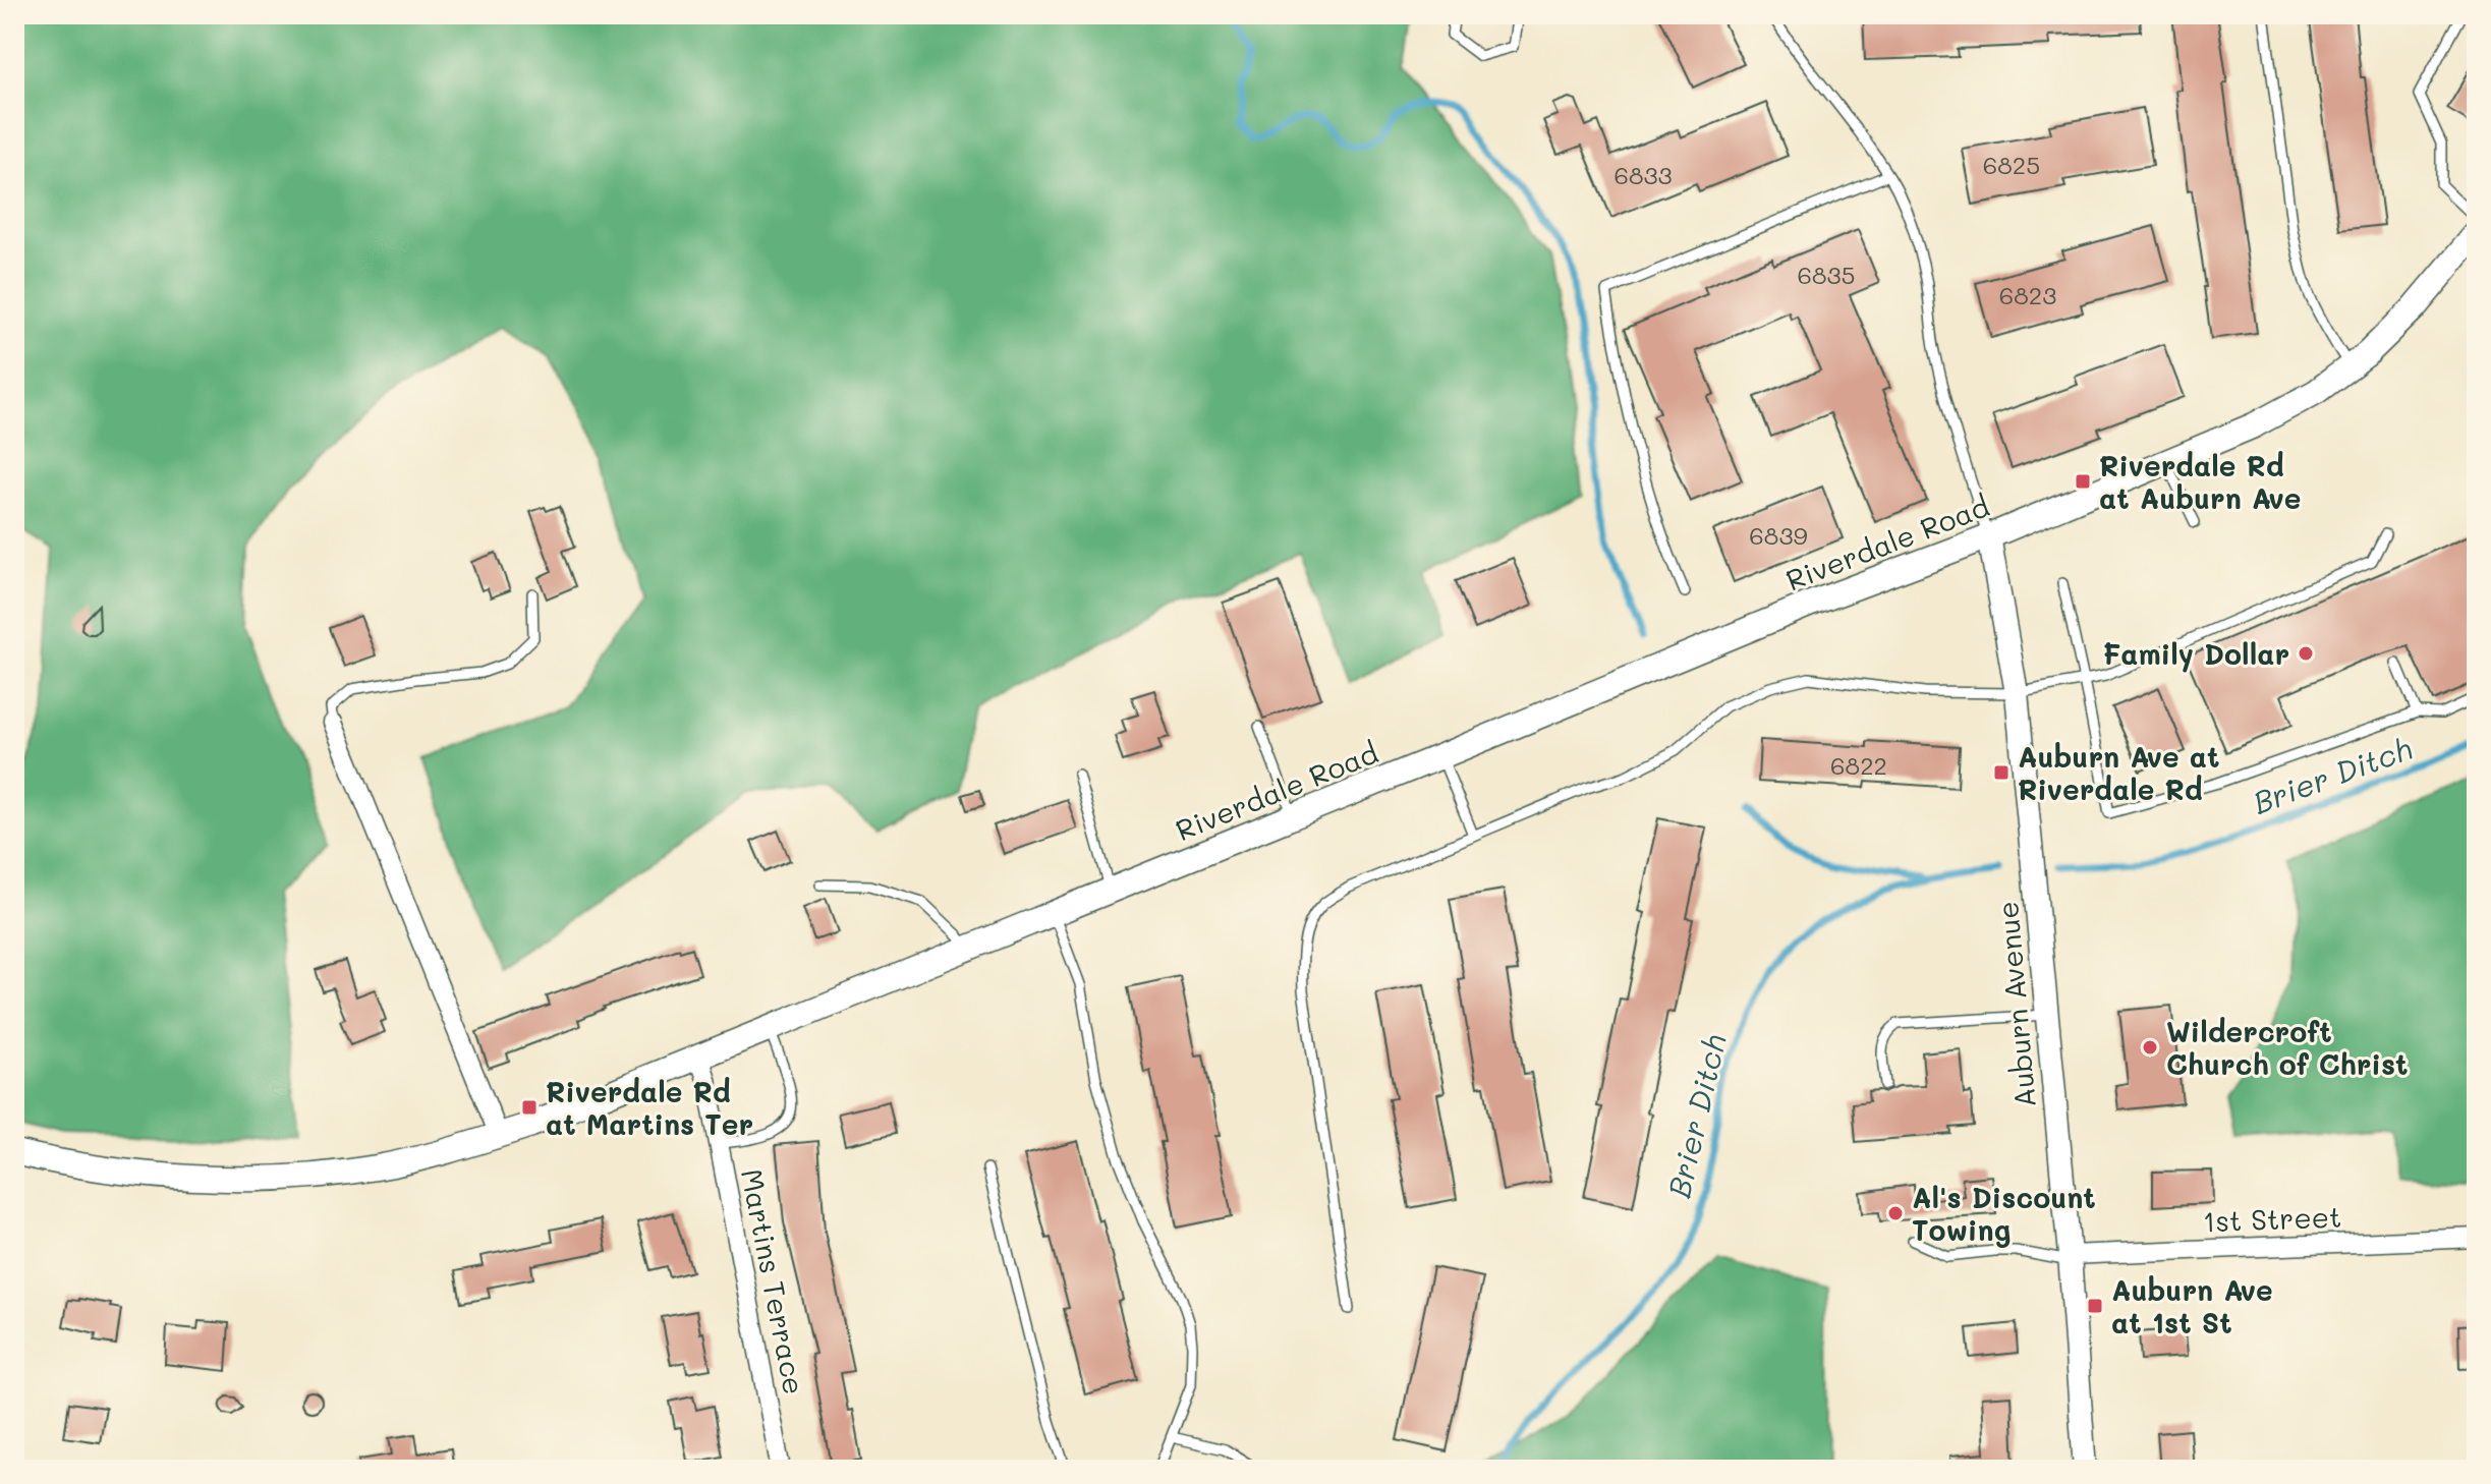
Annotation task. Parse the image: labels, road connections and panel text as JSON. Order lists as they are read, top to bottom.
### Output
{
  "streets": {
    "main road": ["Riverdale Road"],
    "street": ["Auburn Avenue", "1st Street", "Martins Terrace"]
  },
  "crossings": [
    ["Riverdale Road", "Auburn Avenue"],
    ["Riverdale Road", "Martins Terrace"],
    ["Auburn Avenue", "1st Street"]
  ],
  "water": ["Brier Ditch"],
  "places": {
    "transit": [
      "Riverdale Rd at Auburn Ave",
      "Auburn Ave at Riverdale Rd",
      "Riverdale Rd at Martins Ter",
      "Auburn Ave at 1st St"
    ],
    "other": ["Family Dollar", "Wildercroft Church of Christ", "Al's Discount Towing"]
  },
  "house_numbers": [
    "6825",
    "6833",
    "6835",
    "6823",
    "6839",
    "6822"
  ]
}
